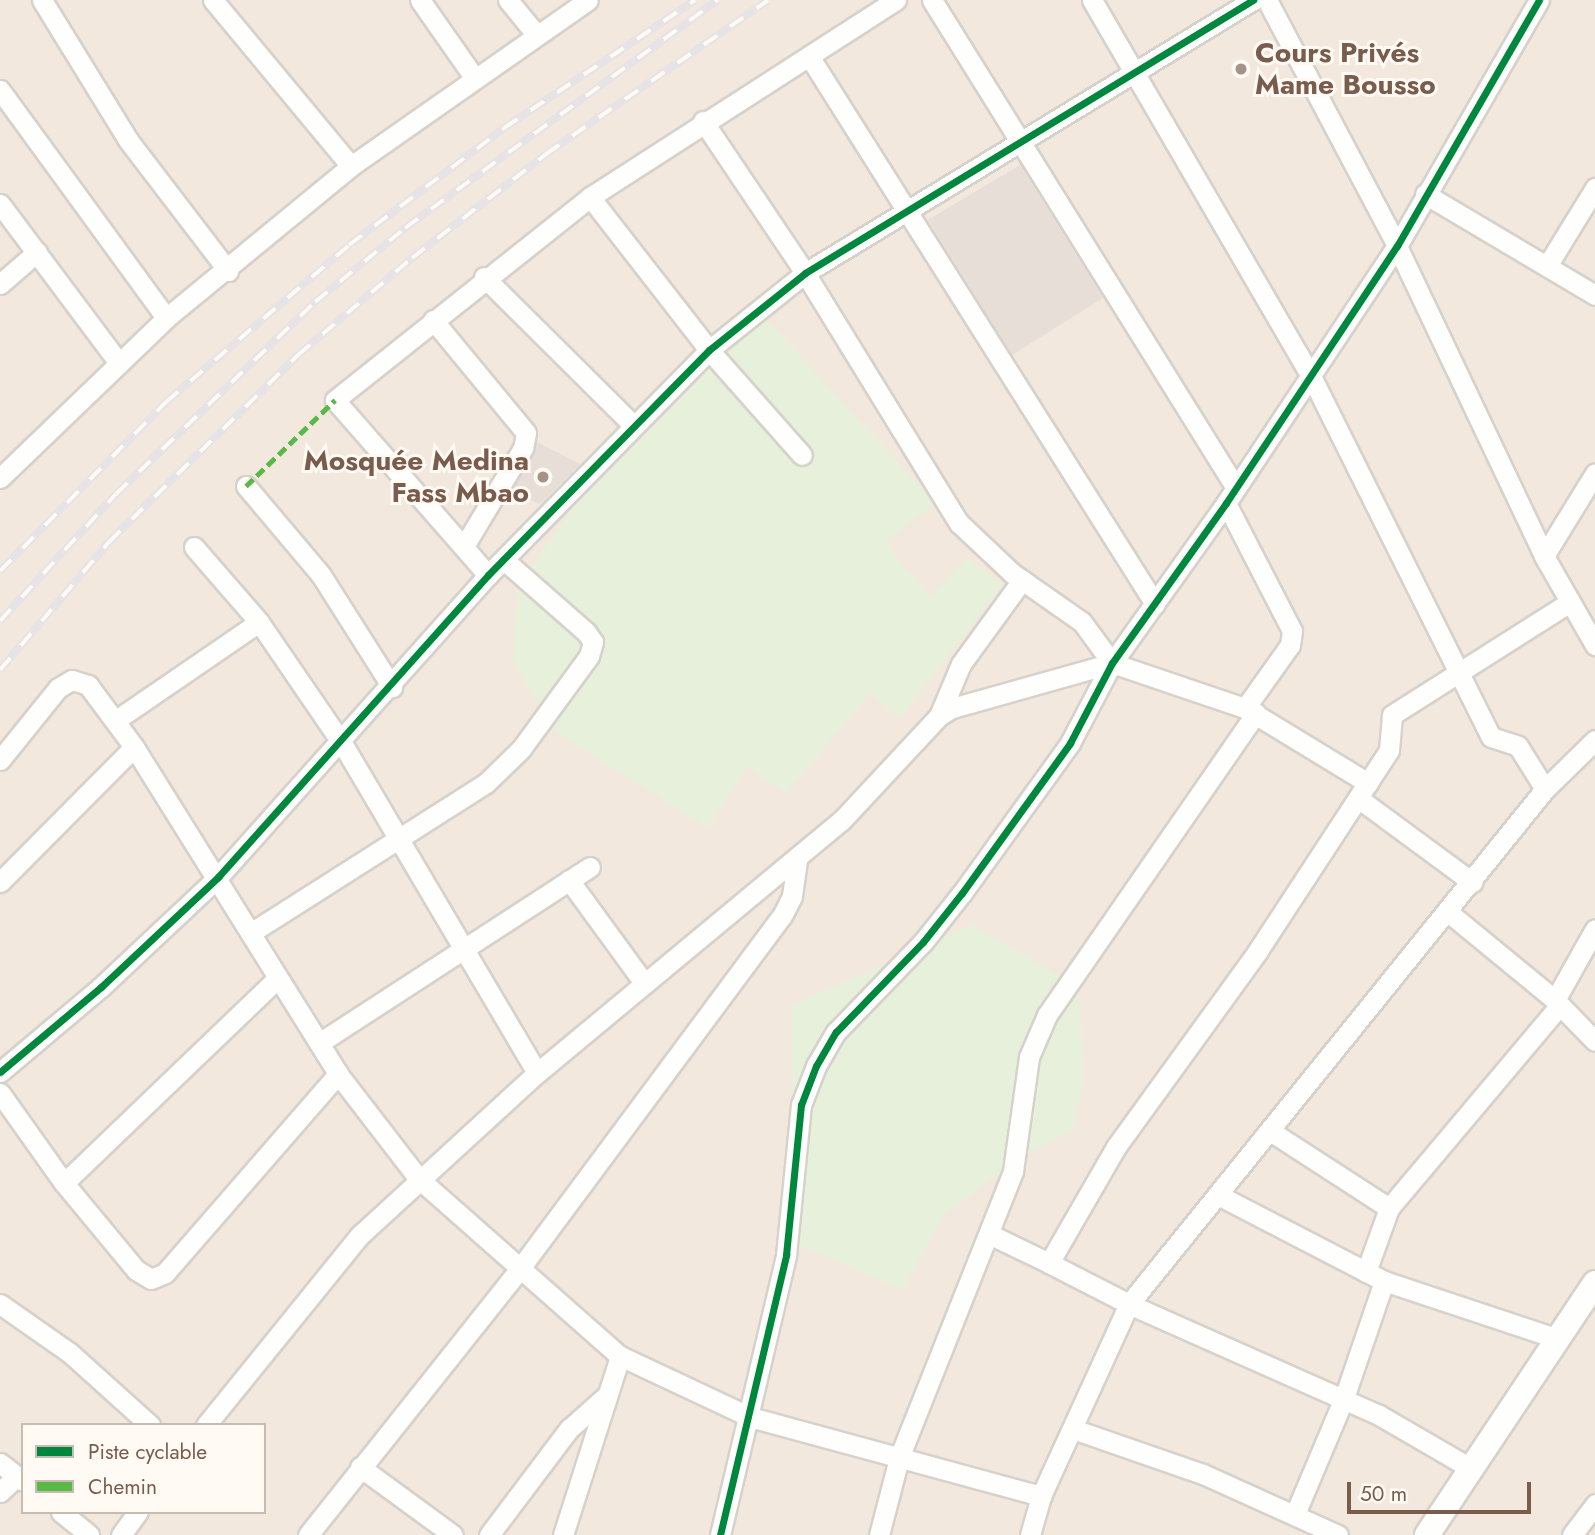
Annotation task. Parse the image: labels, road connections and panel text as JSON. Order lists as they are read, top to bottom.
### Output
{
  "places": ["Cours Privés Mame Bousso", "Mosquée Medina Fass Mbao"],
  "legend": ["Piste cyclable", "Chemin"],
  "scale_bar": "50 m"
}
